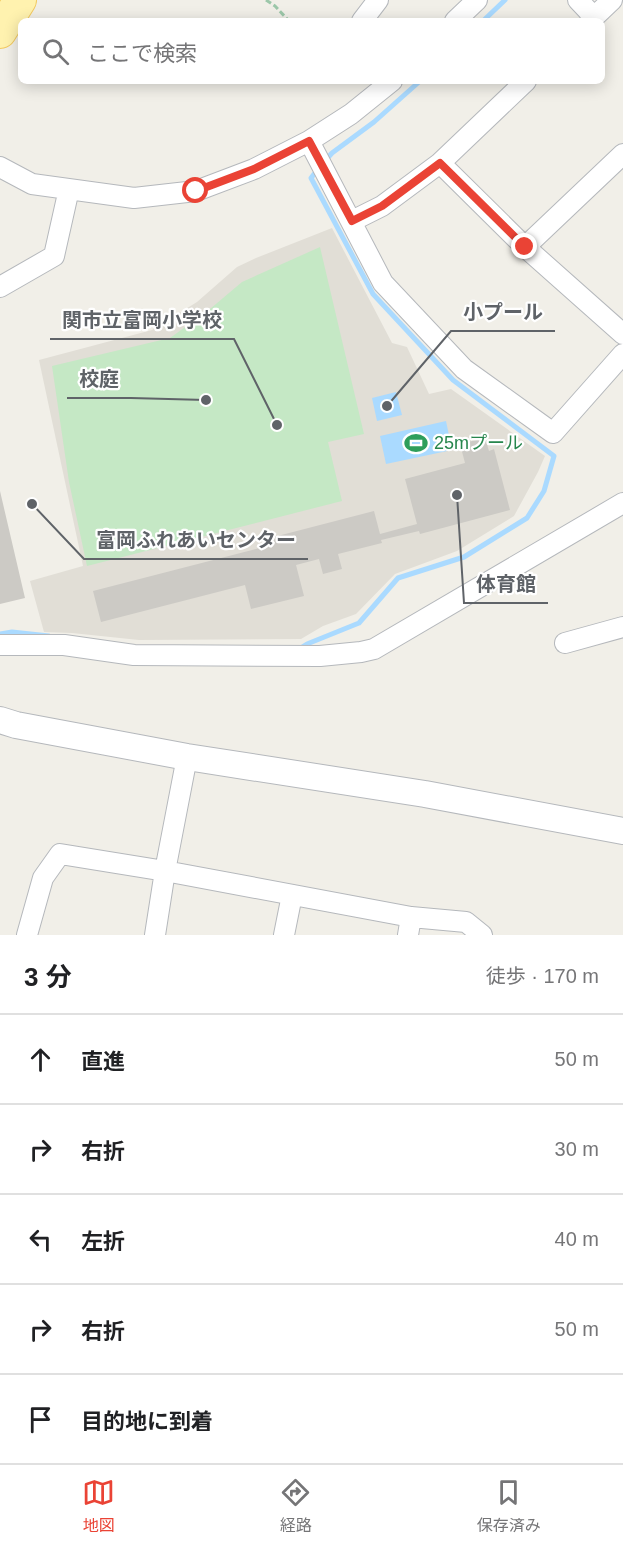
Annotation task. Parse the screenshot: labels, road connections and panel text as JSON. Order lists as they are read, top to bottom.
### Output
{
  "places": {
    "other": [
      "校庭",
      "小プール",
      "関市立富岡小学校",
      "体育館",
      "富岡ふれあいセンター"
    ],
    "sports": ["25mプール"]
  },
  "page": {
    "search": "ここで検索",
    "heading": ["3 分", "徒歩 · 170 m"],
    "list": [
      ["直進", "50 m"],
      ["右折", "30 m"],
      ["左折", "40 m"],
      ["右折", "50 m"],
      "目的地に到着"
    ],
    "nav": ["地図", "経路", "保存済み"]
  }
}
